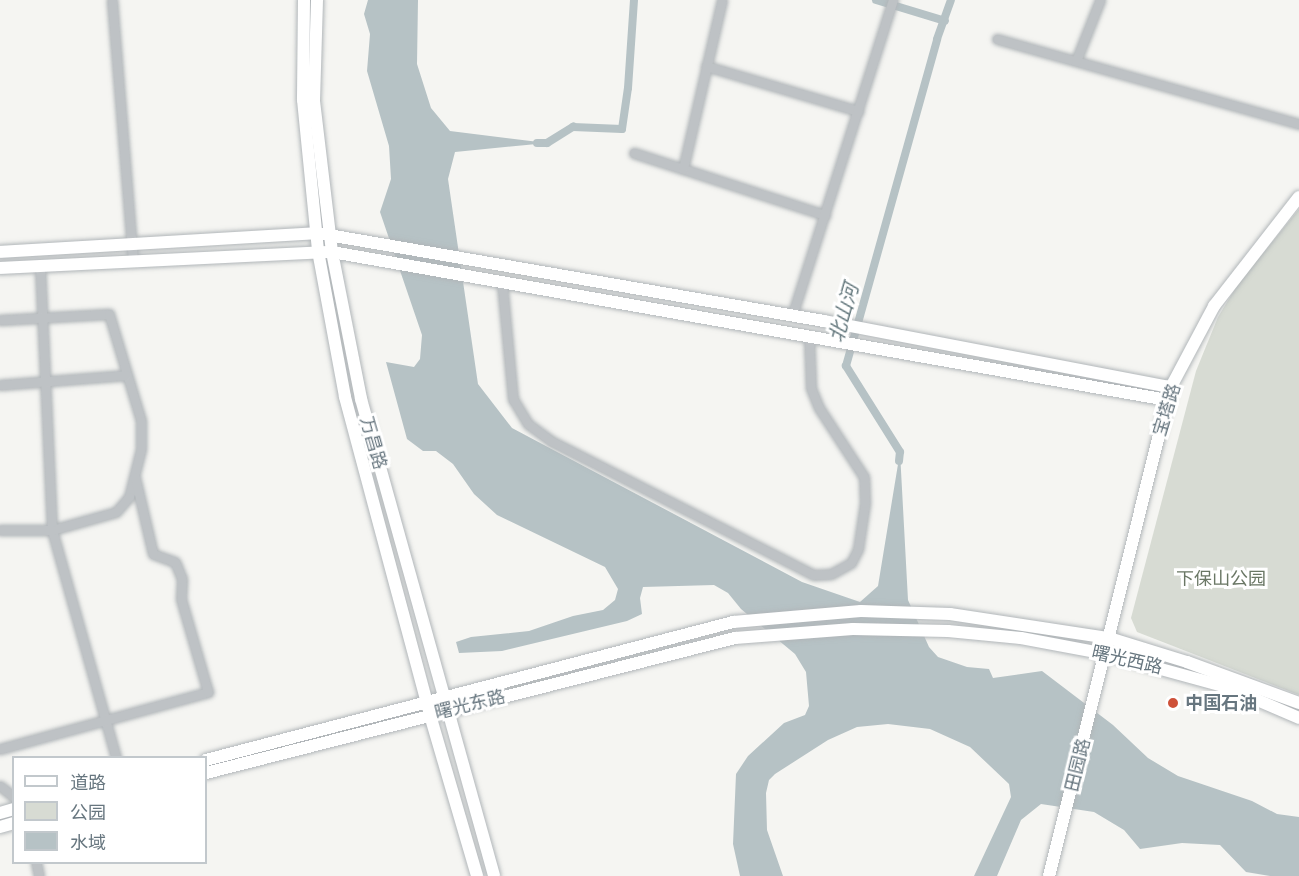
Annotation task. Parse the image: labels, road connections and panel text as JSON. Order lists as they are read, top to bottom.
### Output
{
  "streets": {
    "main road": [
      "宝塔路",
      "万昌路",
      "曙光西路",
      "曙光东路",
      "田园路"
    ]
  },
  "crossings": [
    ["宝塔路", "曙光西路"],
    ["宝塔路", "田园路"],
    ["万昌路", "曙光东路"],
    ["曙光西路", "曙光东路"],
    ["曙光西路", "田园路"]
  ],
  "water": ["北山河"],
  "parks": ["下保山公园"],
  "places": ["中国石油"],
  "legend": ["道路", "公园", "水域"]
}
